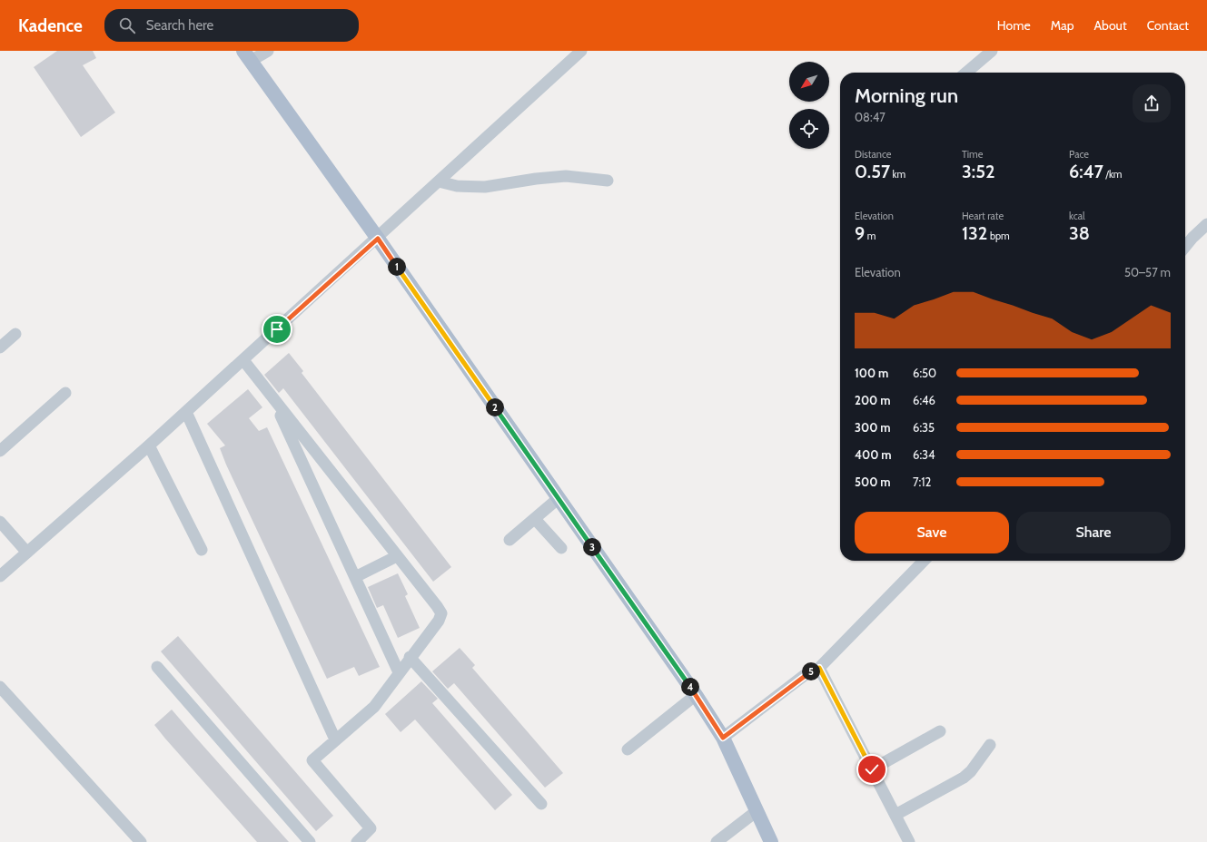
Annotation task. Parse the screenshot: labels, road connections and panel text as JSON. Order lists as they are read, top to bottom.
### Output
{
  "north": "bottom left",
  "page": {
    "header": "Kadence",
    "search": "Search here",
    "nav": [
      "Home",
      "Map",
      "About",
      "Contact"
    ],
    "heading": ["Morning run", "08:47"],
    "stats": [
      ["Distance", "0.57 km"],
      ["Time", "3:52"],
      ["Pace", "6:47 /km"],
      ["Elevation", "9 m"],
      ["Heart rate", "132 bpm"],
      ["kcal", "38"]
    ],
    "pins": [
      "1",
      "2",
      "3",
      "5",
      "4"
    ],
    "chart": ["Elevation", "50–57 m"],
    "list": [
      {
        "name": "100 m",
        "note": "6:50"
      },
      {
        "name": "200 m",
        "note": "6:46"
      },
      {
        "name": "300 m",
        "note": "6:35"
      },
      {
        "name": "400 m",
        "note": "6:34"
      },
      {
        "name": "500 m",
        "note": "7:12"
      }
    ],
    "buttons": ["Save", "Share"]
  }
}
